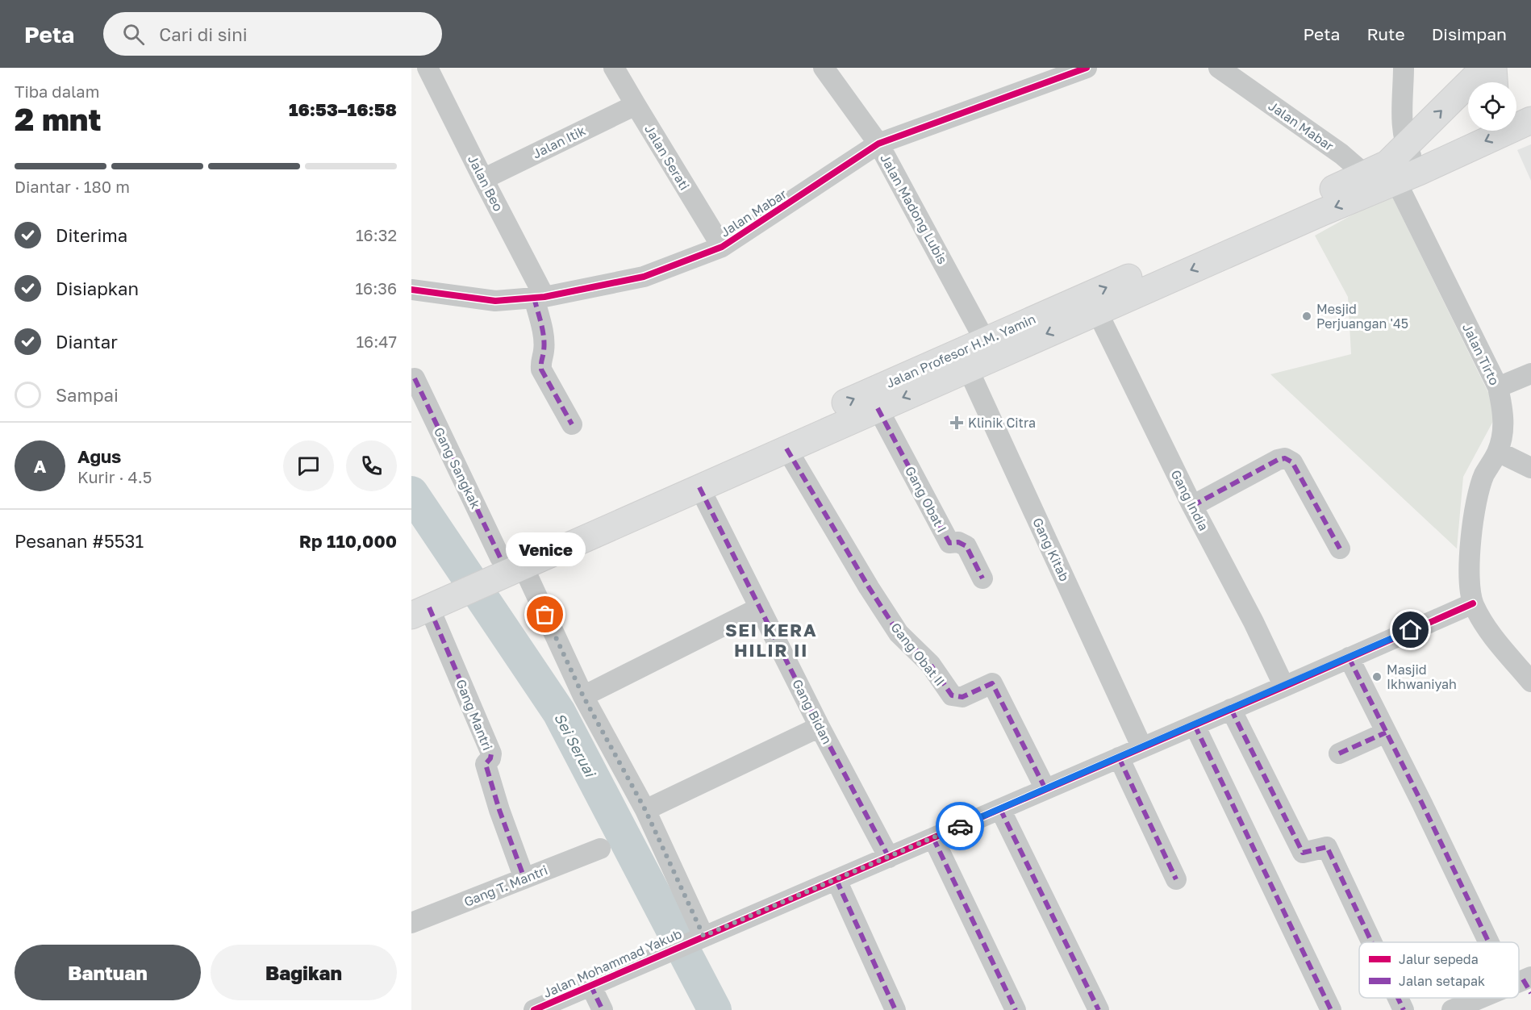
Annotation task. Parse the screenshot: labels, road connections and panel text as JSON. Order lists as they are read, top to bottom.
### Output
{
  "streets": {
    "main road": ["Jalan Profesor H.M. Yamin"],
    "street": [
      "Jalan Mabar",
      "Jalan Itik",
      "Jalan Serati",
      "Jalan Beo",
      "Jalan Madong Lubis",
      "Jalan Tirto",
      "Gang Sangkak",
      "Gang Obat I",
      "Gang India",
      "Gang Kitab",
      "Gang Obat II",
      "Gang Bidan",
      "Gang Mantri",
      "Gang T. Mantri",
      "Jalan Mohammad Yakub"
    ]
  },
  "crossings": [
    ["Jalan Mabar", "Jalan Serati"],
    ["Jalan Mabar", "Jalan Beo"],
    ["Jalan Mabar", "Jalan Madong Lubis"],
    ["Jalan Mabar", "Jalan Profesor H.M. Yamin"],
    ["Jalan Mabar", "Jalan Tirto"],
    ["Jalan Itik", "Jalan Serati"],
    ["Jalan Itik", "Jalan Beo"],
    ["Jalan Madong Lubis", "Jalan Profesor H.M. Yamin"],
    ["Jalan Profesor H.M. Yamin", "Jalan Tirto"],
    ["Jalan Profesor H.M. Yamin", "Gang Sangkak"],
    ["Jalan Profesor H.M. Yamin", "Gang Obat I"],
    ["Jalan Profesor H.M. Yamin", "Gang India"],
    ["Jalan Profesor H.M. Yamin", "Gang Kitab"],
    ["Jalan Profesor H.M. Yamin", "Gang Obat II"],
    ["Jalan Profesor H.M. Yamin", "Gang Bidan"],
    ["Jalan Profesor H.M. Yamin", "Gang Mantri"],
    ["Jalan Tirto", "Jalan Mohammad Yakub"],
    ["Gang Sangkak", "Jalan Mohammad Yakub"],
    ["Gang India", "Jalan Mohammad Yakub"],
    ["Gang Kitab", "Jalan Mohammad Yakub"],
    ["Gang Obat II", "Jalan Mohammad Yakub"],
    ["Gang Bidan", "Jalan Mohammad Yakub"],
    ["Gang Mantri", "Gang T. Mantri"]
  ],
  "districts": ["SEI KERA HILIR II"],
  "water": ["Sei Seruai"],
  "places": {
    "other": ["Mesjid Perjuangan '45", "Venice", "Masjid Ikhwaniyah"],
    "health": ["Klinik Citra"]
  },
  "legend": ["Jalur sepeda", "Jalan setapak"],
  "page": {
    "header": "Peta",
    "search": "Cari di sini",
    "nav": ["Peta", "Rute", "Disimpan"],
    "heading": ["2 mnt", "Tiba dalam", "16:53–16:58"],
    "panel": [
      "Agus",
      "Kurir · 4.5",
      "Pesanan #5531",
      "Rp 110,000"
    ],
    "bar": "Diantar · 180 m",
    "list": [
      ["Diterima", "16:32"],
      ["Disiapkan", "16:36"],
      ["Diantar", "16:47"],
      "Sampai"
    ],
    "round": "A",
    "bubble": "Venice",
    "buttons": ["Bantuan", "Bagikan"]
  }
}
